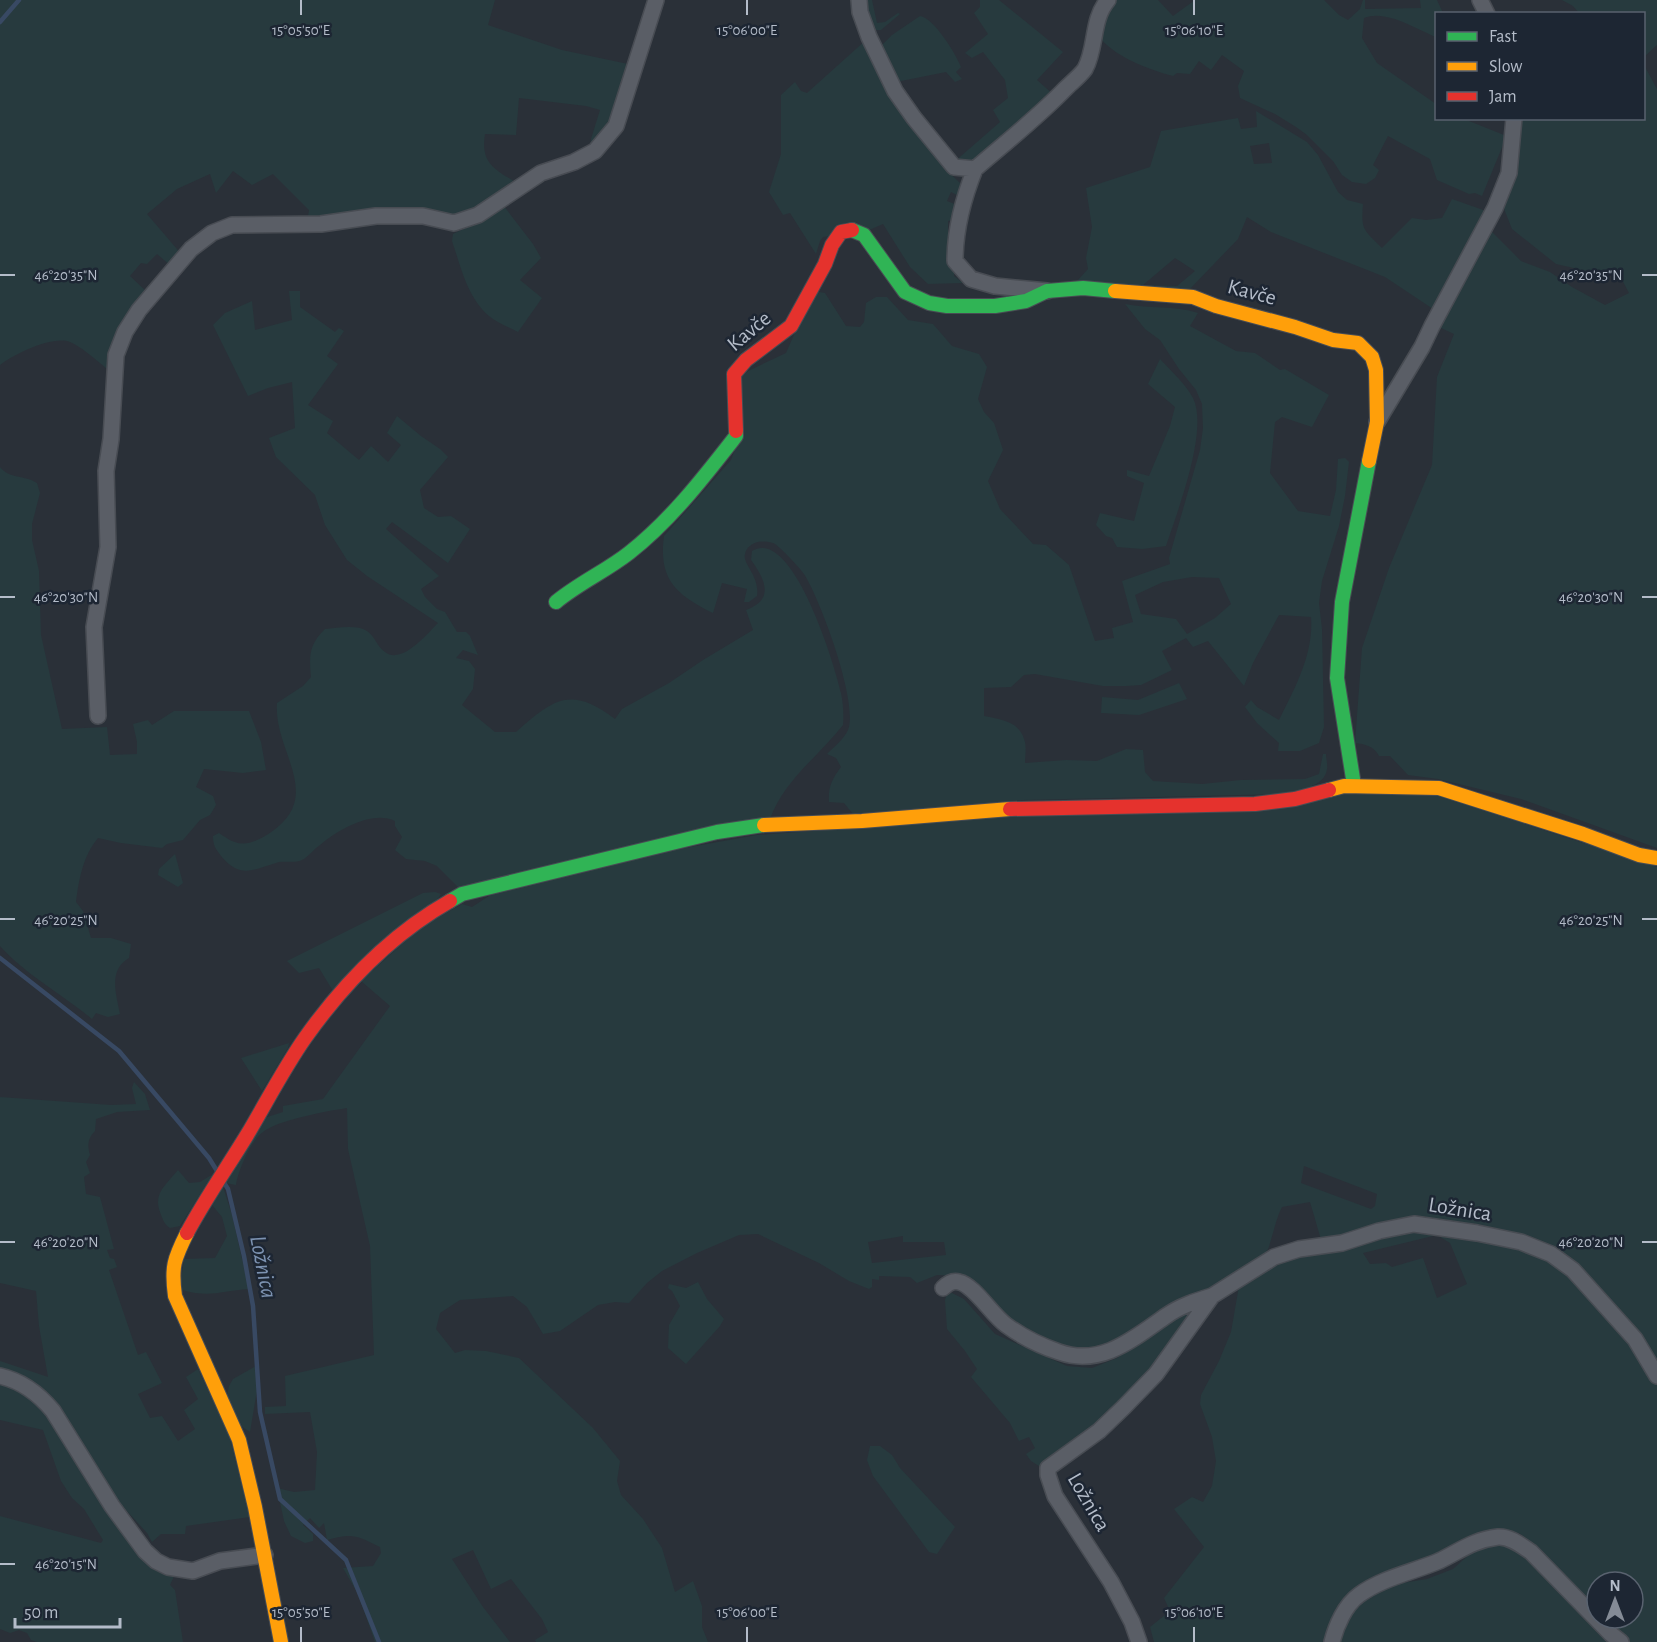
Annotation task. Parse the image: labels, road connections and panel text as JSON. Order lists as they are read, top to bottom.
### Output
{
  "streets": {
    "street": ["Kavče", "Ložnica"]
  },
  "water": ["Ložnica"],
  "legend": ["Fast", "Slow", "Jam"],
  "scale_bar": "50 m",
  "north": "top",
  "coordinates": [
    "15°05'50\"E",
    "15°06'00\"E",
    "15°06'10\"E",
    "46°20'35\"N",
    "46°20'30\"N",
    "46°20'25\"N",
    "46°20'20\"N",
    "46°20'15\"N"
  ]
}
